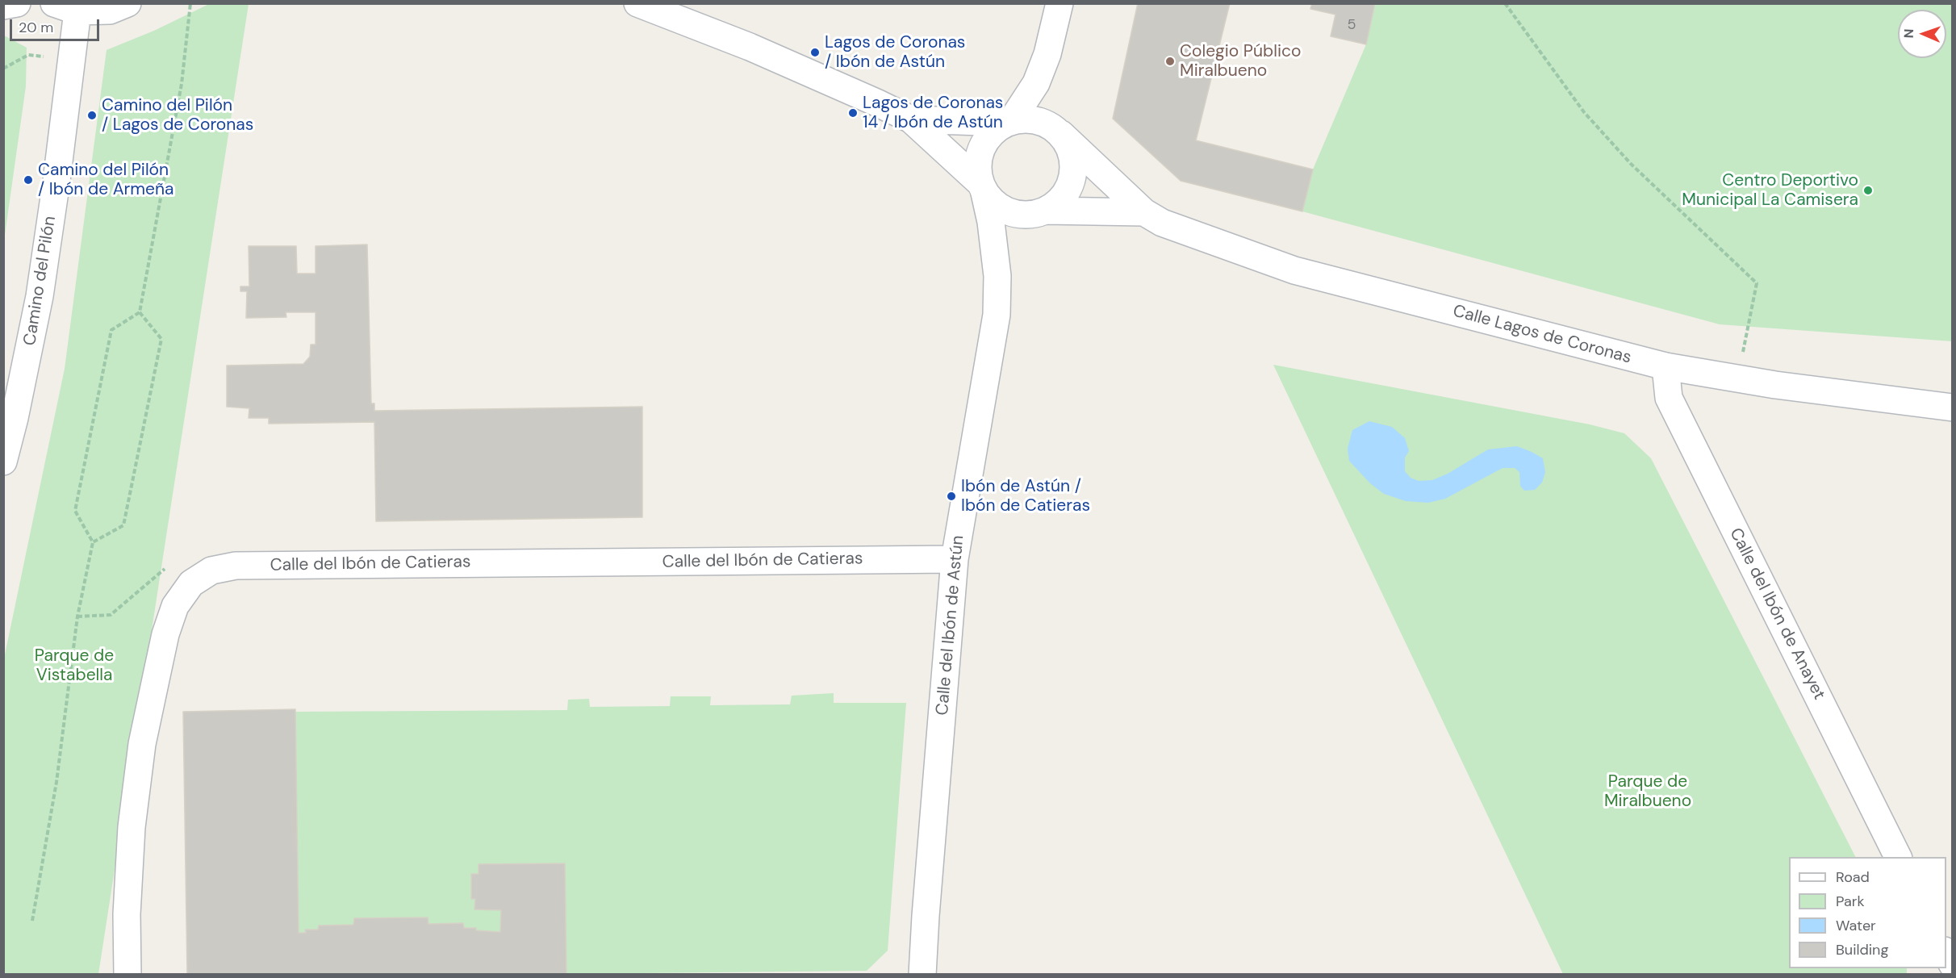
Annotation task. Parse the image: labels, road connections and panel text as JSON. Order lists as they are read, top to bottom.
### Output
{
  "streets": {
    "street": [
      "Camino del Pilón",
      "Calle Lagos de Coronas",
      "Calle del Ibón de Catieras",
      "Calle del Ibón de Anayet",
      "Calle del Ibón de Astún"
    ]
  },
  "crossings": [
    ["Calle Lagos de Coronas", "Calle del Ibón de Anayet"],
    ["Calle Lagos de Coronas", "Calle del Ibón de Astún"],
    ["Calle del Ibón de Catieras", "Calle del Ibón de Astún"]
  ],
  "parks": ["Parque de Vistabella", "Parque de Miralbueno"],
  "places": [
    "Lagos de Coronas / Ibón de Astún",
    "Colegio Público Miralbueno",
    "Lagos de Coronas 14 / Ibón de Astún",
    "Camino del Pilón / Lagos de Coronas",
    "Camino del Pilón / Ibón de Armeña",
    "Centro Deportivo Municipal La Camisera",
    "Ibón de Astún / Ibón de Catieras"
  ],
  "house_numbers": ["5"],
  "legend": [
    "Road",
    "Park",
    "Water",
    "Building"
  ],
  "scale_bar": "20 m",
  "north": "left"
}
